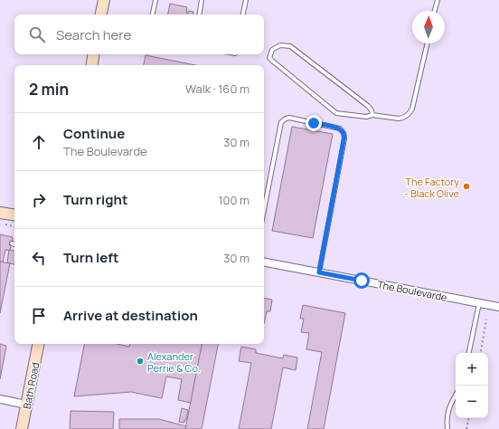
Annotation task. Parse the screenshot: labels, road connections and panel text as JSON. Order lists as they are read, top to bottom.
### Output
{
  "streets": {
    "street": ["The Boulevarde", "Bath Road"]
  },
  "places": ["The Factory - Black Olive", "Alexander Perrie & Co."],
  "north": "top",
  "page": {
    "search": "Search here",
    "heading": ["2 min", "Walk · 160 m"],
    "list": [
      ["Continue", "The Boulevarde", "30 m"],
      ["Turn right", "100 m"],
      ["Turn left", "30 m"],
      "Arrive at destination"
    ],
    "map_buttons": ["+", "−"]
  }
}
